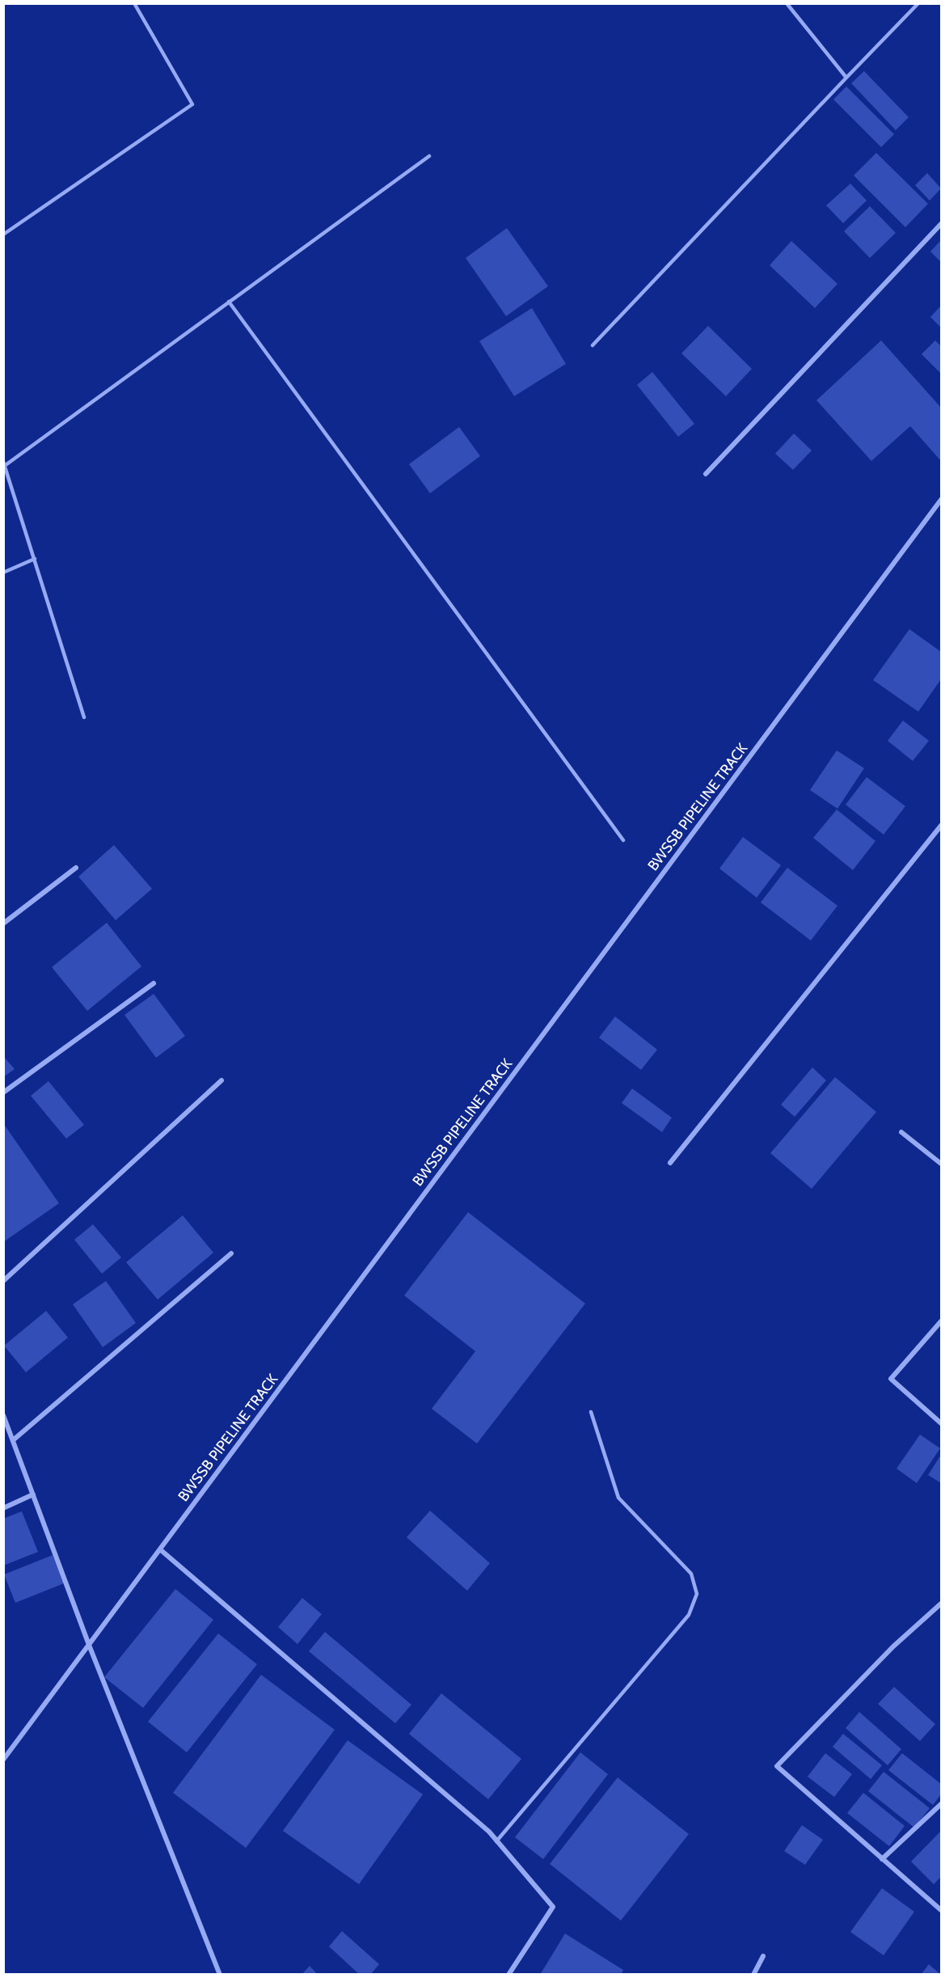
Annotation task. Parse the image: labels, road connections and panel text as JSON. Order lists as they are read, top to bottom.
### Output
{
  "streets": {
    "street": ["BWSSB PIPELINE TRACK"]
  }
}
